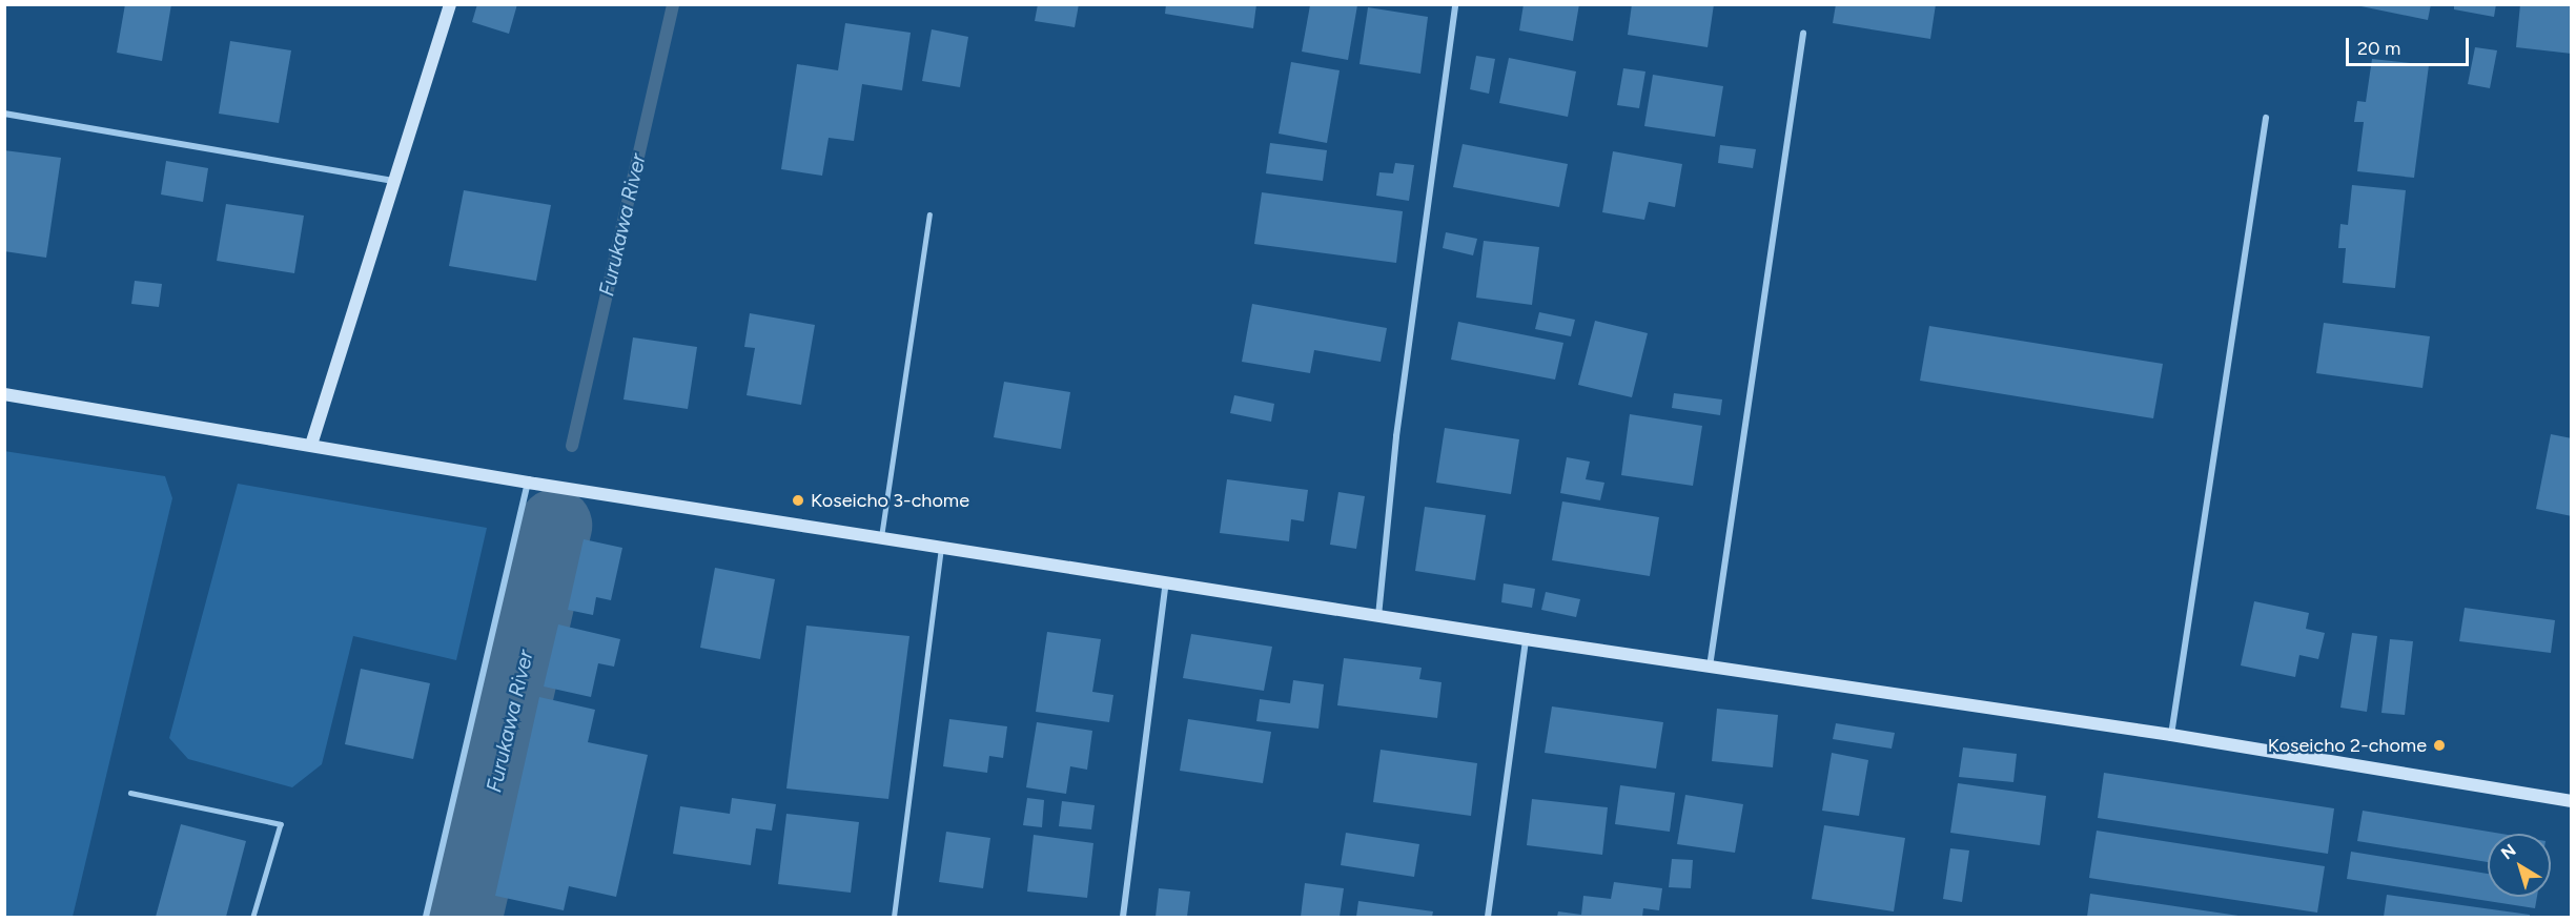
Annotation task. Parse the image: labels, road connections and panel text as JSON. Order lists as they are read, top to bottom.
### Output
{
  "water": ["Furukawa River"],
  "places": ["Koseicho 3-chome", "Koseicho 2-chome"],
  "scale_bar": "20 m",
  "north": "top left"
}
